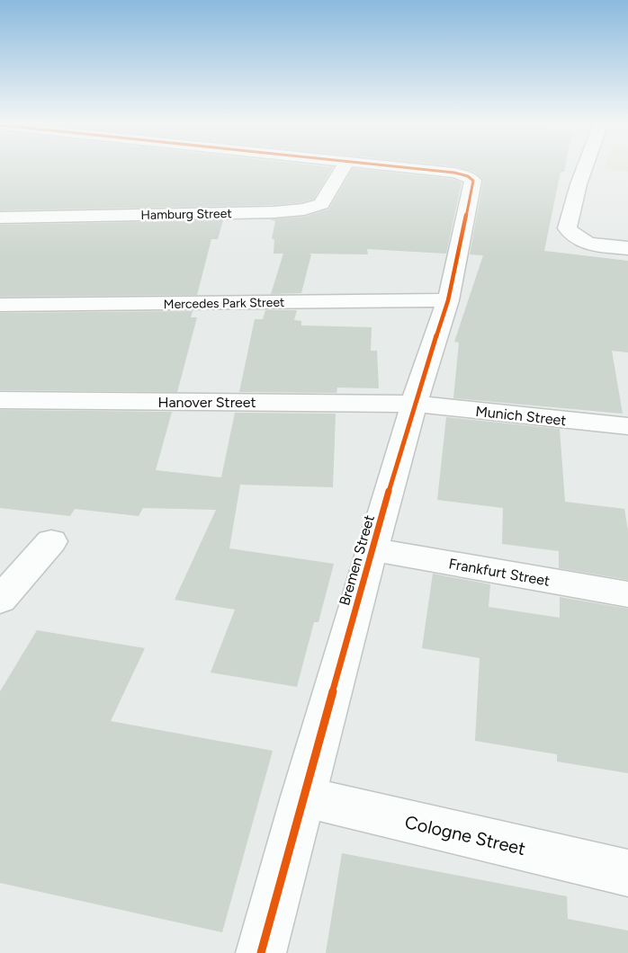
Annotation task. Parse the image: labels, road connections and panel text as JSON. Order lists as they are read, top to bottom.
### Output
{
  "streets": {
    "street": [
      "Hamburg Street",
      "Mercedes Park Street",
      "Hanover Street",
      "Munich Street",
      "Bremen Street",
      "Frankfurt Street",
      "Cologne Street"
    ]
  },
  "crossings": [
    ["Mercedes Park Street", "Bremen Street"],
    ["Hanover Street", "Munich Street"],
    ["Hanover Street", "Bremen Street"],
    ["Munich Street", "Bremen Street"],
    ["Bremen Street", "Frankfurt Street"],
    ["Bremen Street", "Cologne Street"]
  ]
}
